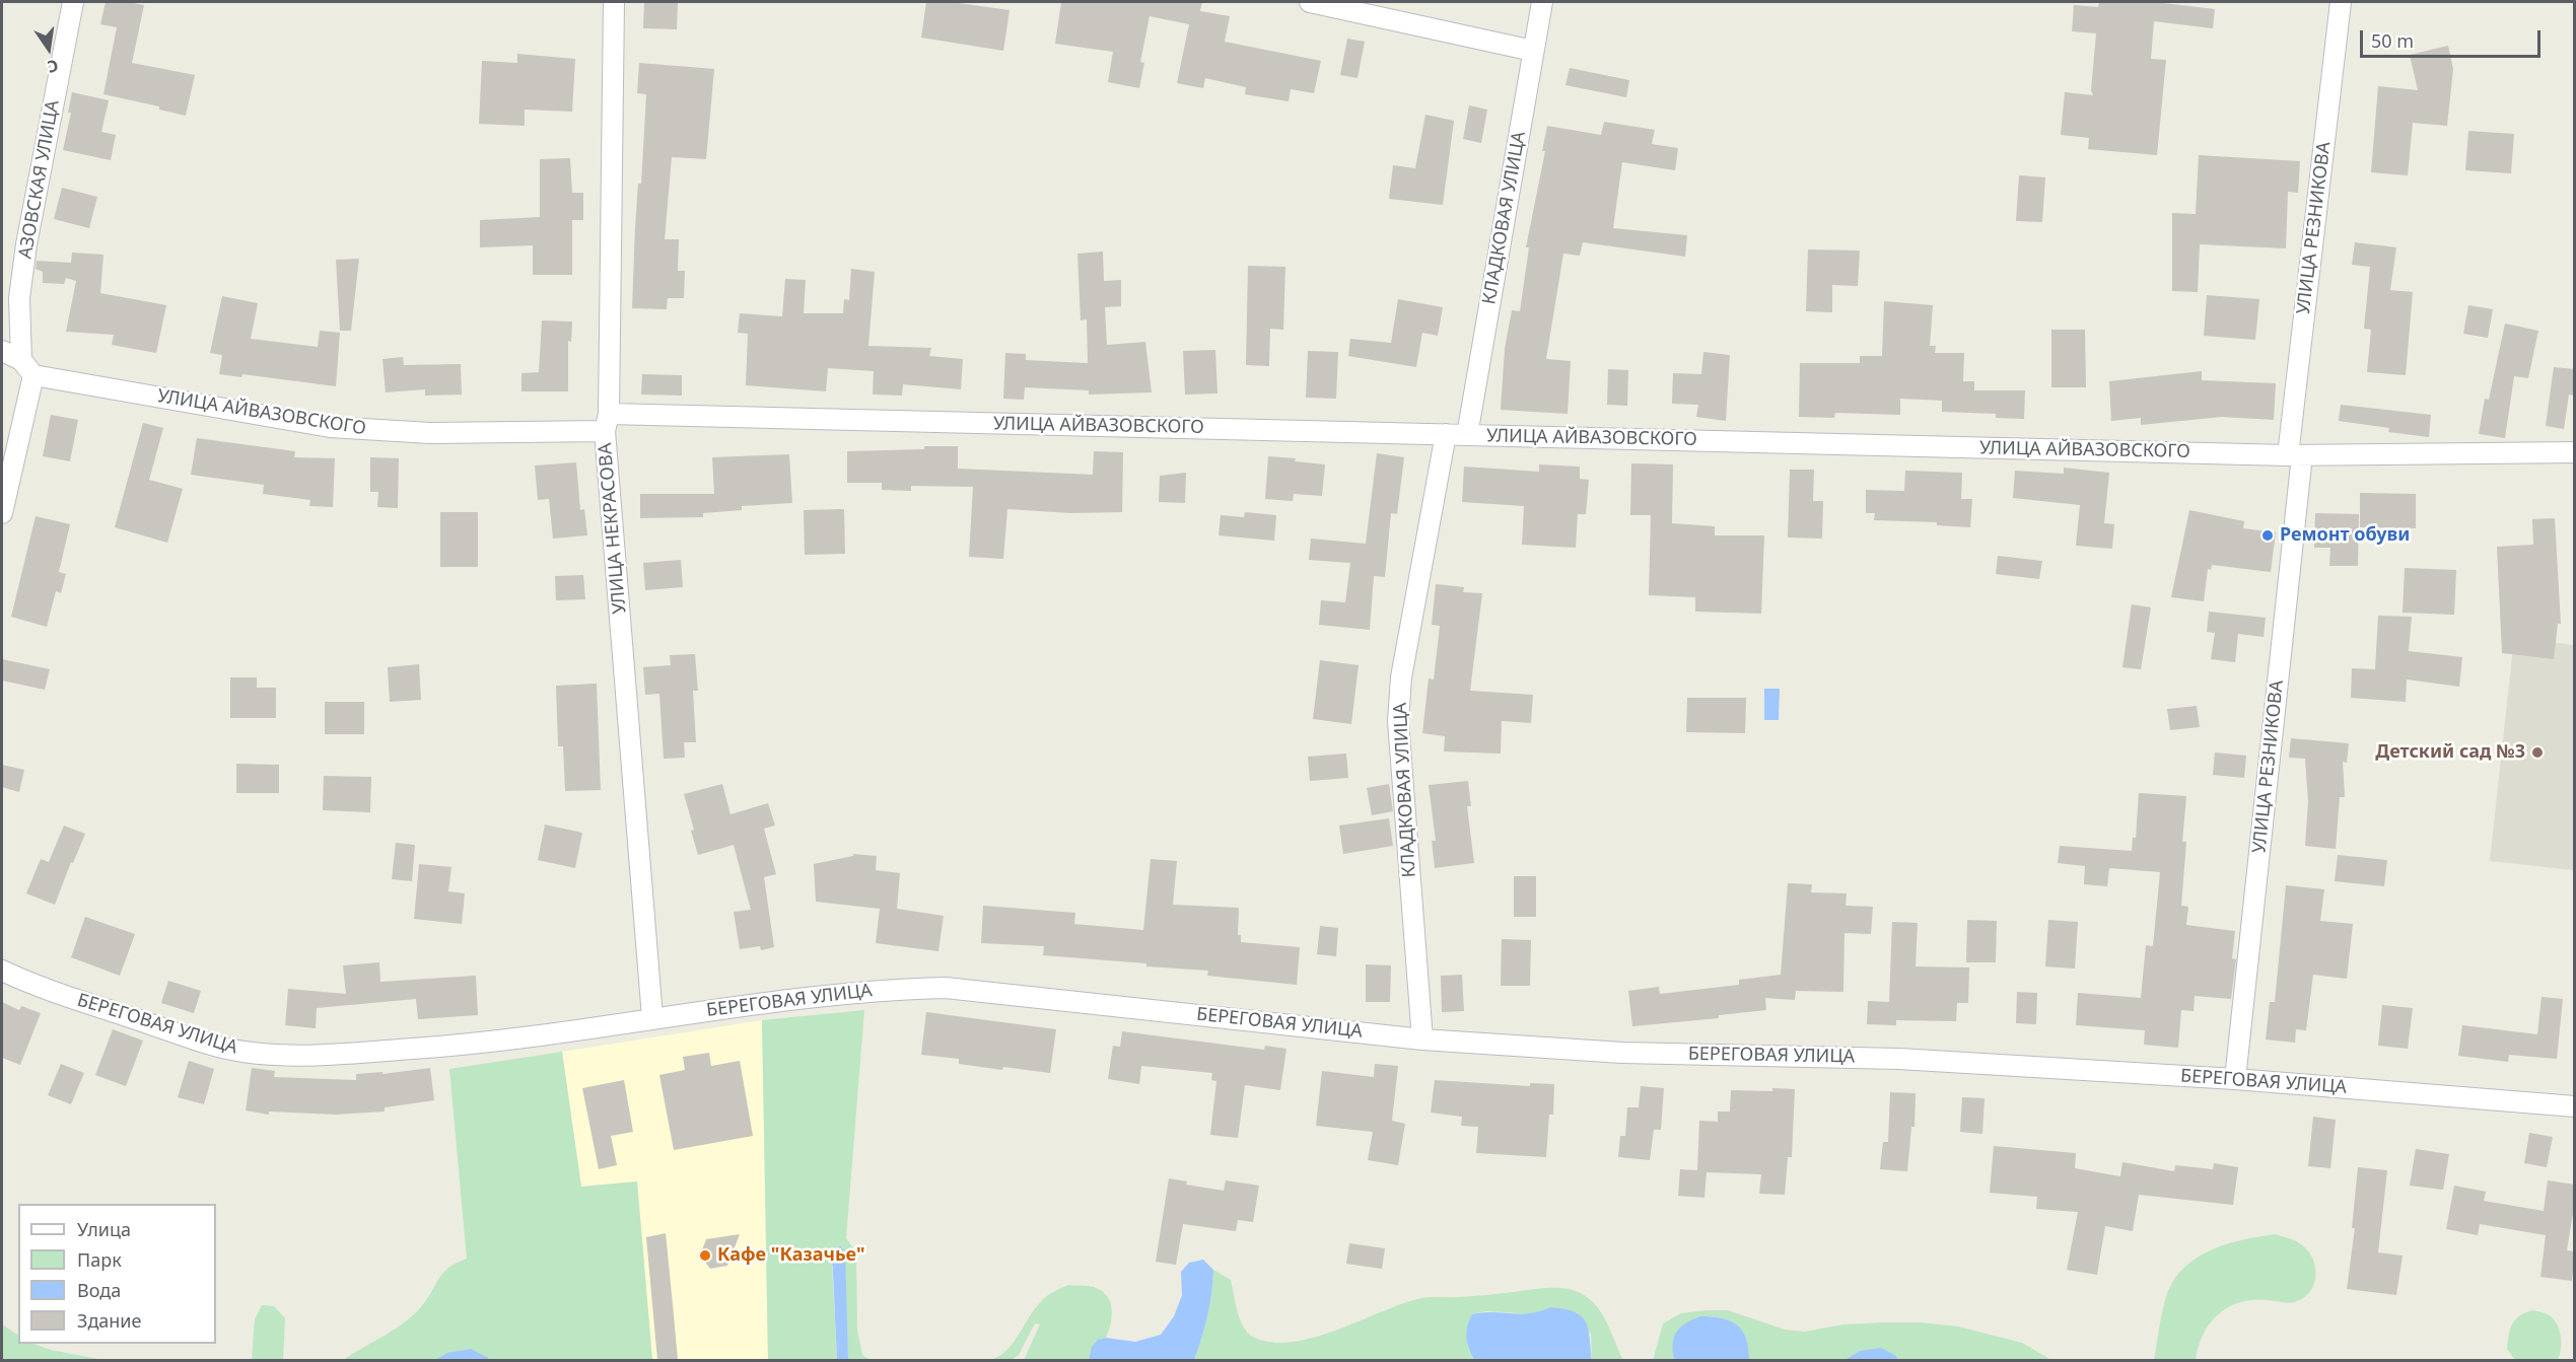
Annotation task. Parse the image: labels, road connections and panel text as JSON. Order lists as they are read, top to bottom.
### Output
{
  "streets": {
    "street": [
      "АЗОВСКАЯ УЛИЦА",
      "КЛАДКОВАЯ УЛИЦА",
      "УЛИЦА РЕЗНИКОВА",
      "УЛИЦА АЙВАЗОВСКОГО",
      "УЛИЦА НЕКРАСОВА",
      "БЕРЕГОВАЯ УЛИЦА"
    ]
  },
  "crossings": [
    ["АЗОВСКАЯ УЛИЦА", "УЛИЦА АЙВАЗОВСКОГО"],
    ["КЛАДКОВАЯ УЛИЦА", "УЛИЦА АЙВАЗОВСКОГО"],
    ["КЛАДКОВАЯ УЛИЦА", "БЕРЕГОВАЯ УЛИЦА"],
    ["УЛИЦА РЕЗНИКОВА", "УЛИЦА АЙВАЗОВСКОГО"],
    ["УЛИЦА РЕЗНИКОВА", "БЕРЕГОВАЯ УЛИЦА"],
    ["УЛИЦА АЙВАЗОВСКОГО", "УЛИЦА НЕКРАСОВА"],
    ["УЛИЦА НЕКРАСОВА", "БЕРЕГОВАЯ УЛИЦА"]
  ],
  "places": ["Ремонт обуви", "Детский сад №3", "Кафе \"Казачье\""],
  "legend": [
    "Улица",
    "Парк",
    "Вода",
    "Здание"
  ],
  "scale_bar": "50 m",
  "north": "bottom"
}
